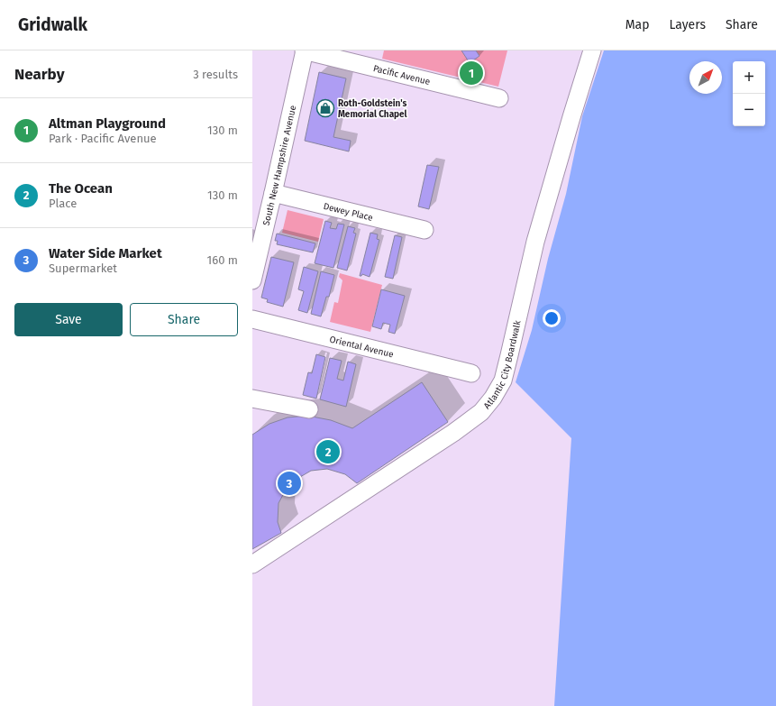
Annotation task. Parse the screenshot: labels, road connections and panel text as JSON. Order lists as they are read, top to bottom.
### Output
{
  "streets": {
    "street": [
      "Pacific Avenue",
      "South New Hampshire Avenue",
      "Dewey Place",
      "Oriental Avenue",
      "Atlantic City Boardwalk"
    ]
  },
  "crossings": [
    ["Pacific Avenue", "South New Hampshire Avenue"],
    ["South New Hampshire Avenue", "Dewey Place"]
  ],
  "places": {
    "shop": ["Roth-Goldstein's Memorial Chapel"]
  },
  "north": "top right",
  "page": {
    "header": "Gridwalk",
    "nav": ["Map", "Layers", "Share"],
    "heading": ["Nearby", "3 results"],
    "pins": ["1", "2", "3"],
    "map_buttons": ["+", "−"],
    "list": [
      {
        "mark": "1",
        "name": "Altman Playground",
        "note": "Park · Pacific Avenue",
        "value": "130 m"
      },
      {
        "mark": "2",
        "name": "The Ocean",
        "note": "Place",
        "value": "130 m"
      },
      {
        "mark": "3",
        "name": "Water Side Market",
        "note": "Supermarket",
        "value": "160 m"
      }
    ],
    "buttons": ["Save", "Share"]
  }
}
